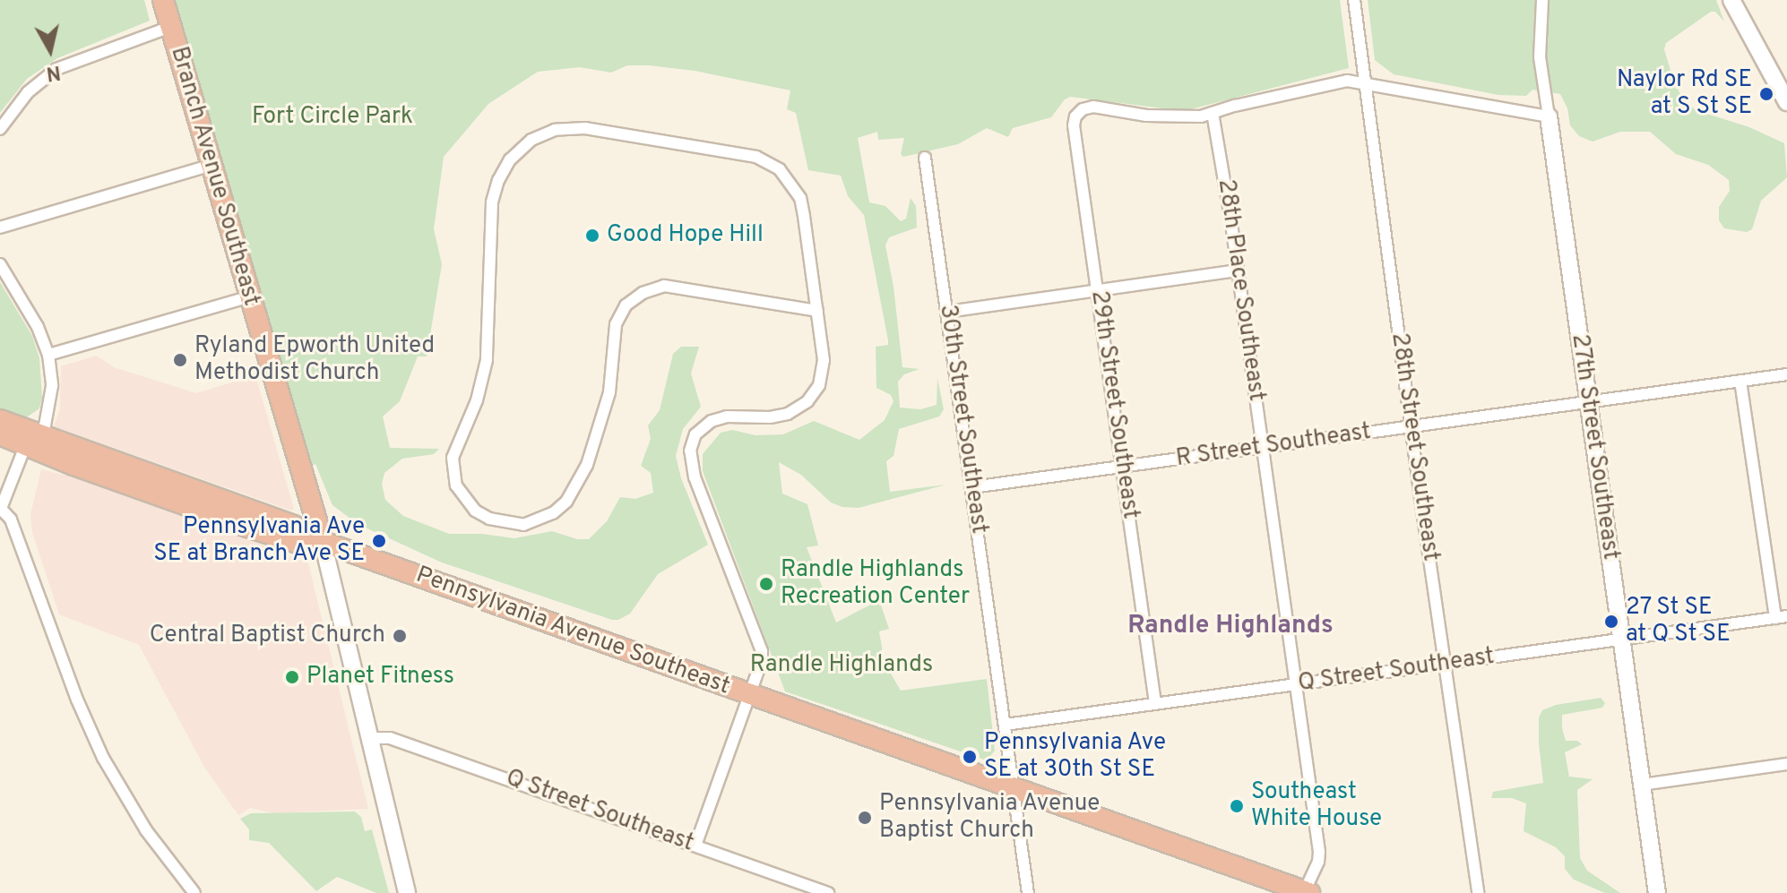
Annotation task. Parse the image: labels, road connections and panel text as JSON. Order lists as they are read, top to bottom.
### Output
{
  "streets": {
    "highway": ["Branch Avenue Southeast", "Pennsylvania Avenue Southeast"],
    "street": [
      "28th Place Southeast",
      "29th Street Southeast",
      "30th Street Southeast",
      "R Street Southeast",
      "28th Street Southeast",
      "27th Street Southeast",
      "Q Street Southeast"
    ]
  },
  "crossings": [
    ["Branch Avenue Southeast", "Pennsylvania Avenue Southeast"],
    ["Branch Avenue Southeast", "Q Street Southeast"],
    ["28th Place Southeast", "29th Street Southeast"],
    ["28th Place Southeast", "R Street Southeast"],
    ["28th Place Southeast", "Pennsylvania Avenue Southeast"],
    ["28th Place Southeast", "Q Street Southeast"],
    ["29th Street Southeast", "R Street Southeast"],
    ["29th Street Southeast", "Q Street Southeast"],
    ["30th Street Southeast", "R Street Southeast"],
    ["30th Street Southeast", "Pennsylvania Avenue Southeast"],
    ["30th Street Southeast", "Q Street Southeast"],
    ["R Street Southeast", "28th Street Southeast"],
    ["R Street Southeast", "27th Street Southeast"],
    ["28th Street Southeast", "Q Street Southeast"],
    ["27th Street Southeast", "Q Street Southeast"]
  ],
  "districts": ["Randle Highlands"],
  "parks": ["Fort Circle Park", "Randle Highlands"],
  "places": [
    "Naylor Rd SE at S St SE",
    "Good Hope Hill",
    "Ryland Epworth United Methodist Church",
    "Pennsylvania Ave SE at Branch Ave SE",
    "Randle Highlands Recreation Center",
    "27 St SE at Q St SE",
    "Central Baptist Church",
    "Planet Fitness",
    "Pennsylvania Ave SE at 30th St SE",
    "Southeast White House",
    "Pennsylvania Avenue Baptist Church"
  ],
  "north": "bottom"
}
